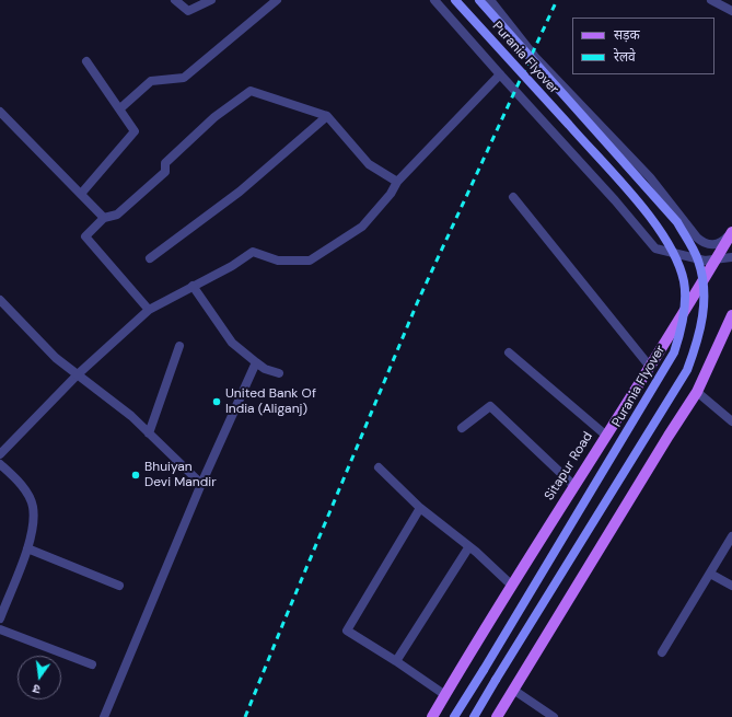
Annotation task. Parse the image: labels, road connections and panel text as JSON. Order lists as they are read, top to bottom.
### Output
{
  "streets": {
    "main road": ["Purania Flyover", "Sitapur Road"]
  },
  "places": ["United Bank Of India (Aliganj)", "Bhuiyan Devi Mandir"],
  "legend": ["सड़क", "रेलवे"],
  "north": "bottom"
}
